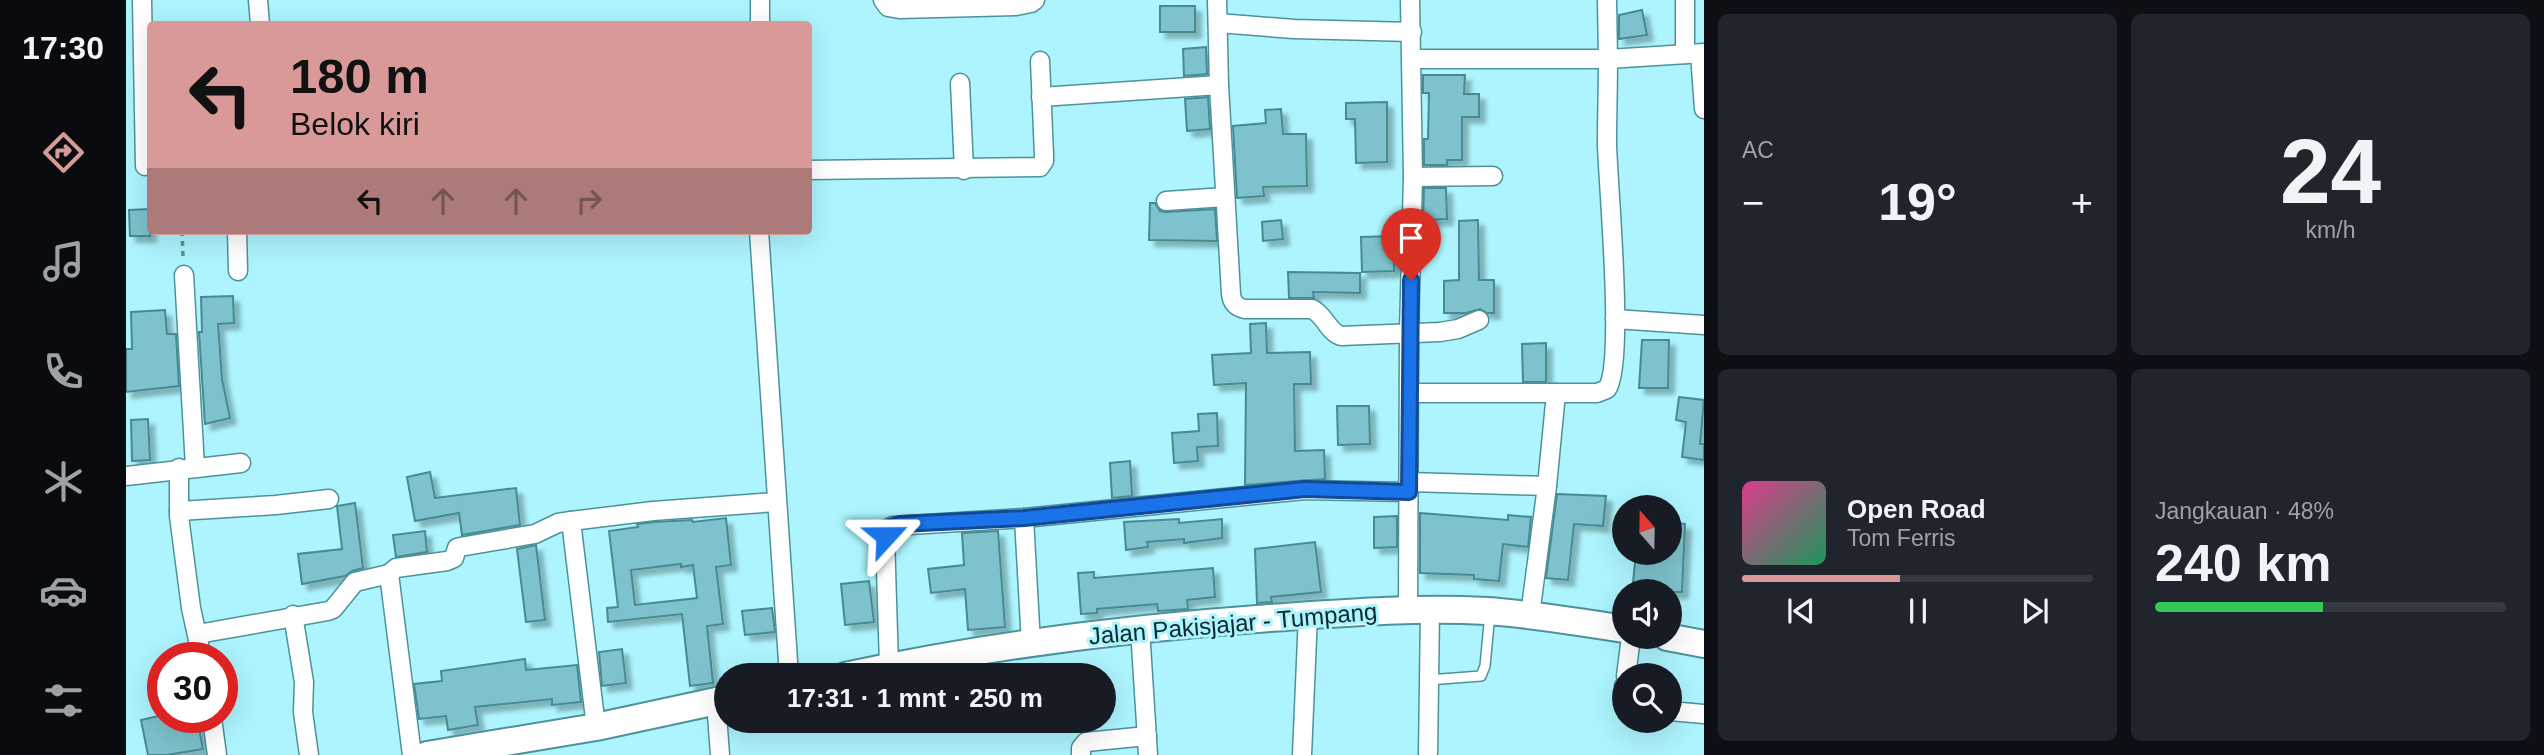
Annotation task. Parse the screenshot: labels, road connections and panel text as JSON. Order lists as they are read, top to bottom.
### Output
{
  "streets": {
    "main road": ["Jalan Pakisjajar - Tumpang"]
  },
  "north": "top",
  "page": {
    "tabs": "17:30",
    "tile": [
      "AC",
      ["24", "km/h"],
      ["Jangkauan · 48%", "240 km"]
    ],
    "turn": ["180 m", "Belok kiri"],
    "heat": ["−", "19°", "+"],
    "song": ["Open Road", "Tom Ferris"],
    "limit": "30",
    "trip": "17:31 · 1 mnt · 250 m"
  }
}
